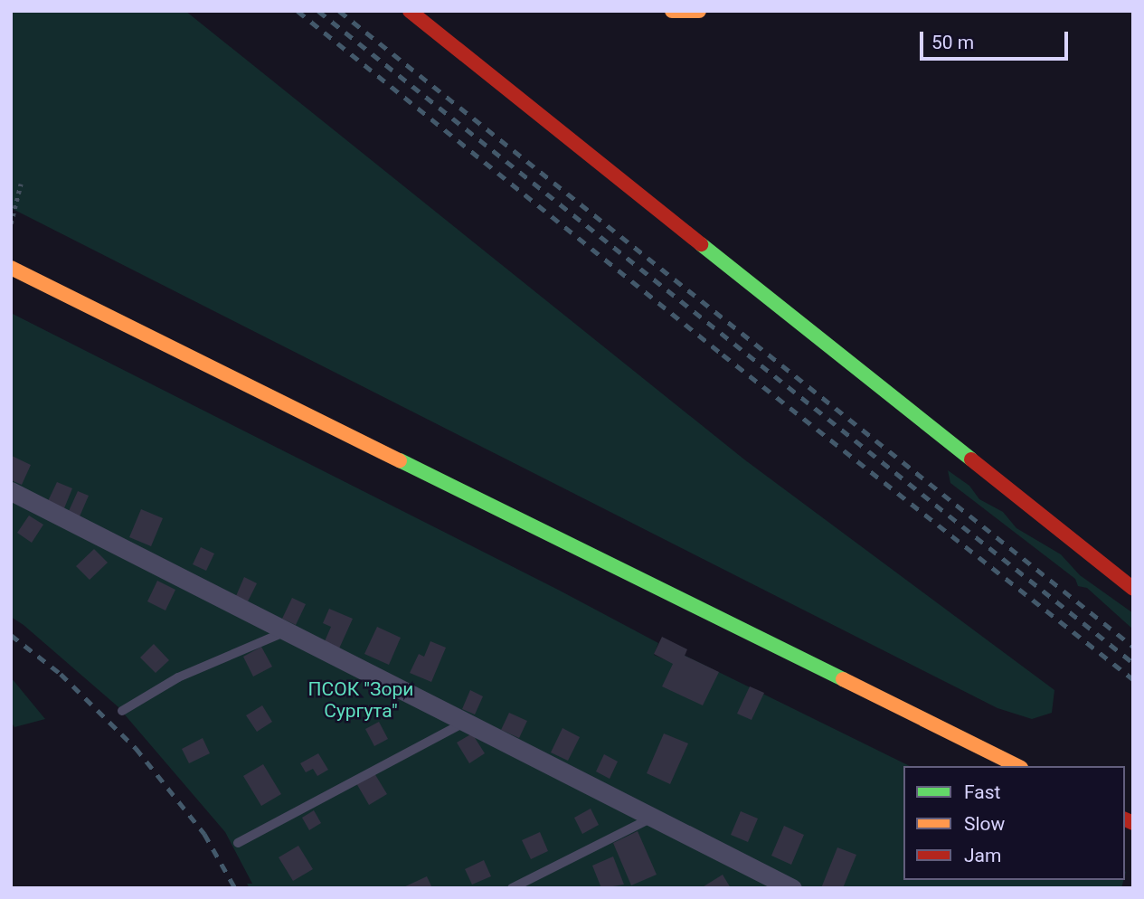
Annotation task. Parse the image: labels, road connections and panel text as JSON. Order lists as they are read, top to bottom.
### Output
{
  "parks": ["ПСОК \"Зори Сургута\""],
  "legend": ["Fast", "Slow", "Jam"],
  "scale_bar": "50 m"
}
